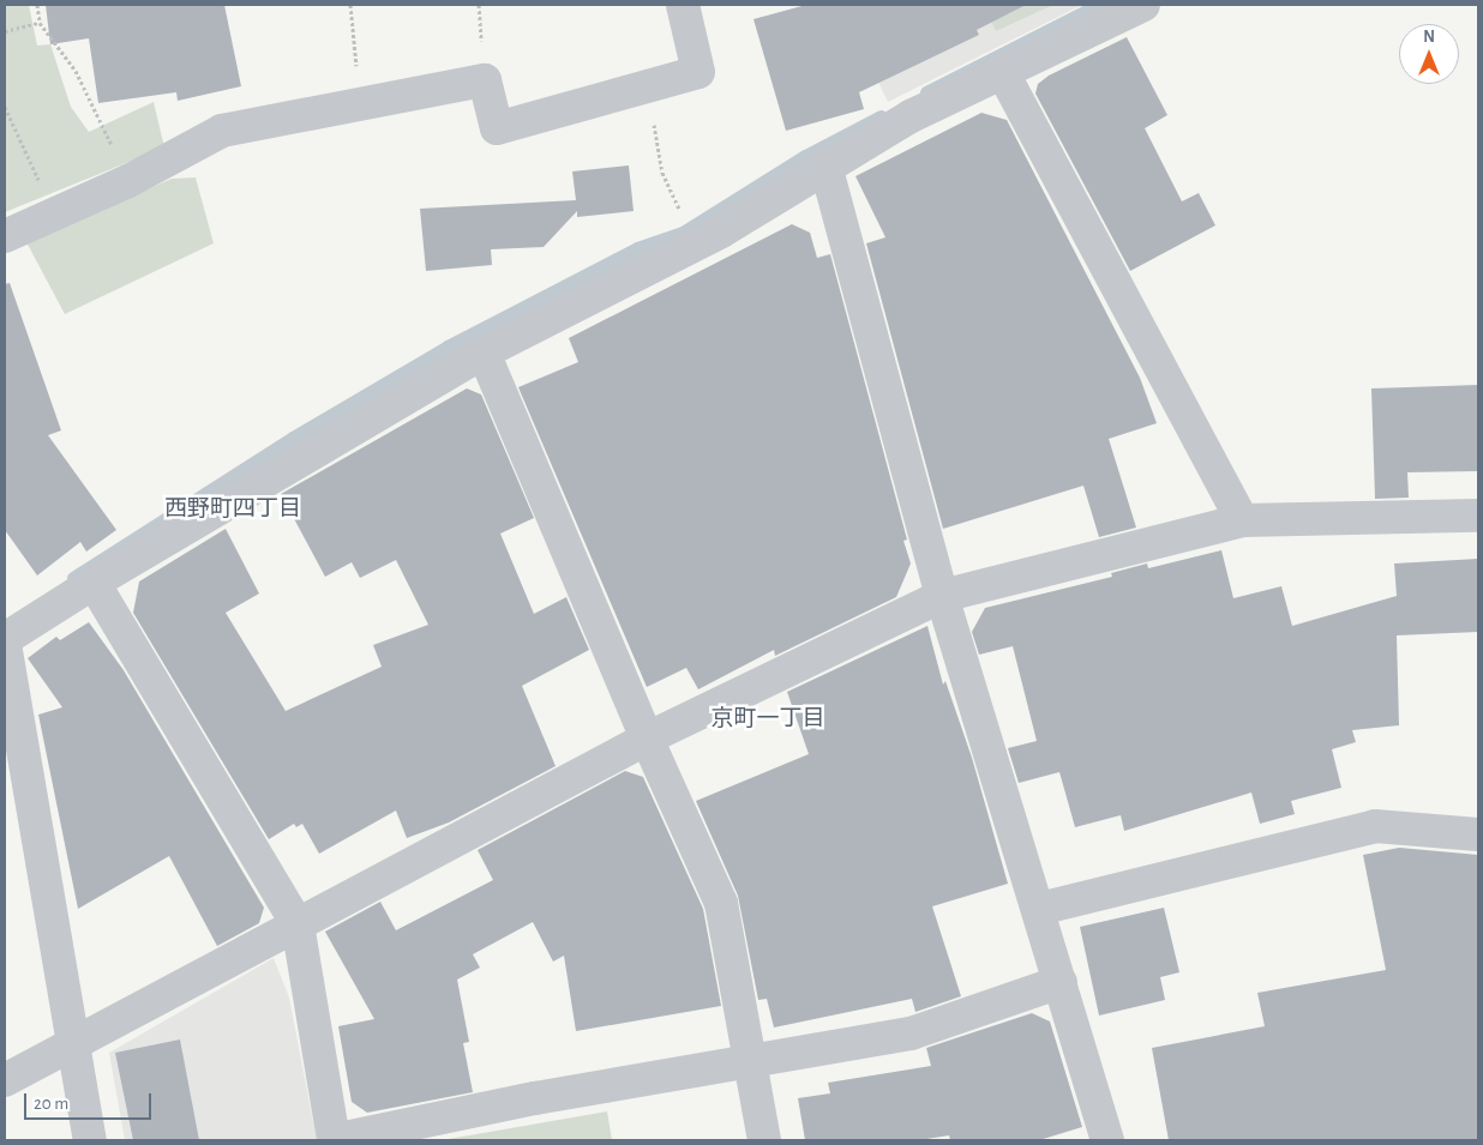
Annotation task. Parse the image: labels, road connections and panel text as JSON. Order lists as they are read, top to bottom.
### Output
{
  "districts": ["西野町四丁目", "京町一丁目"],
  "scale_bar": "20 m",
  "north": "top"
}
